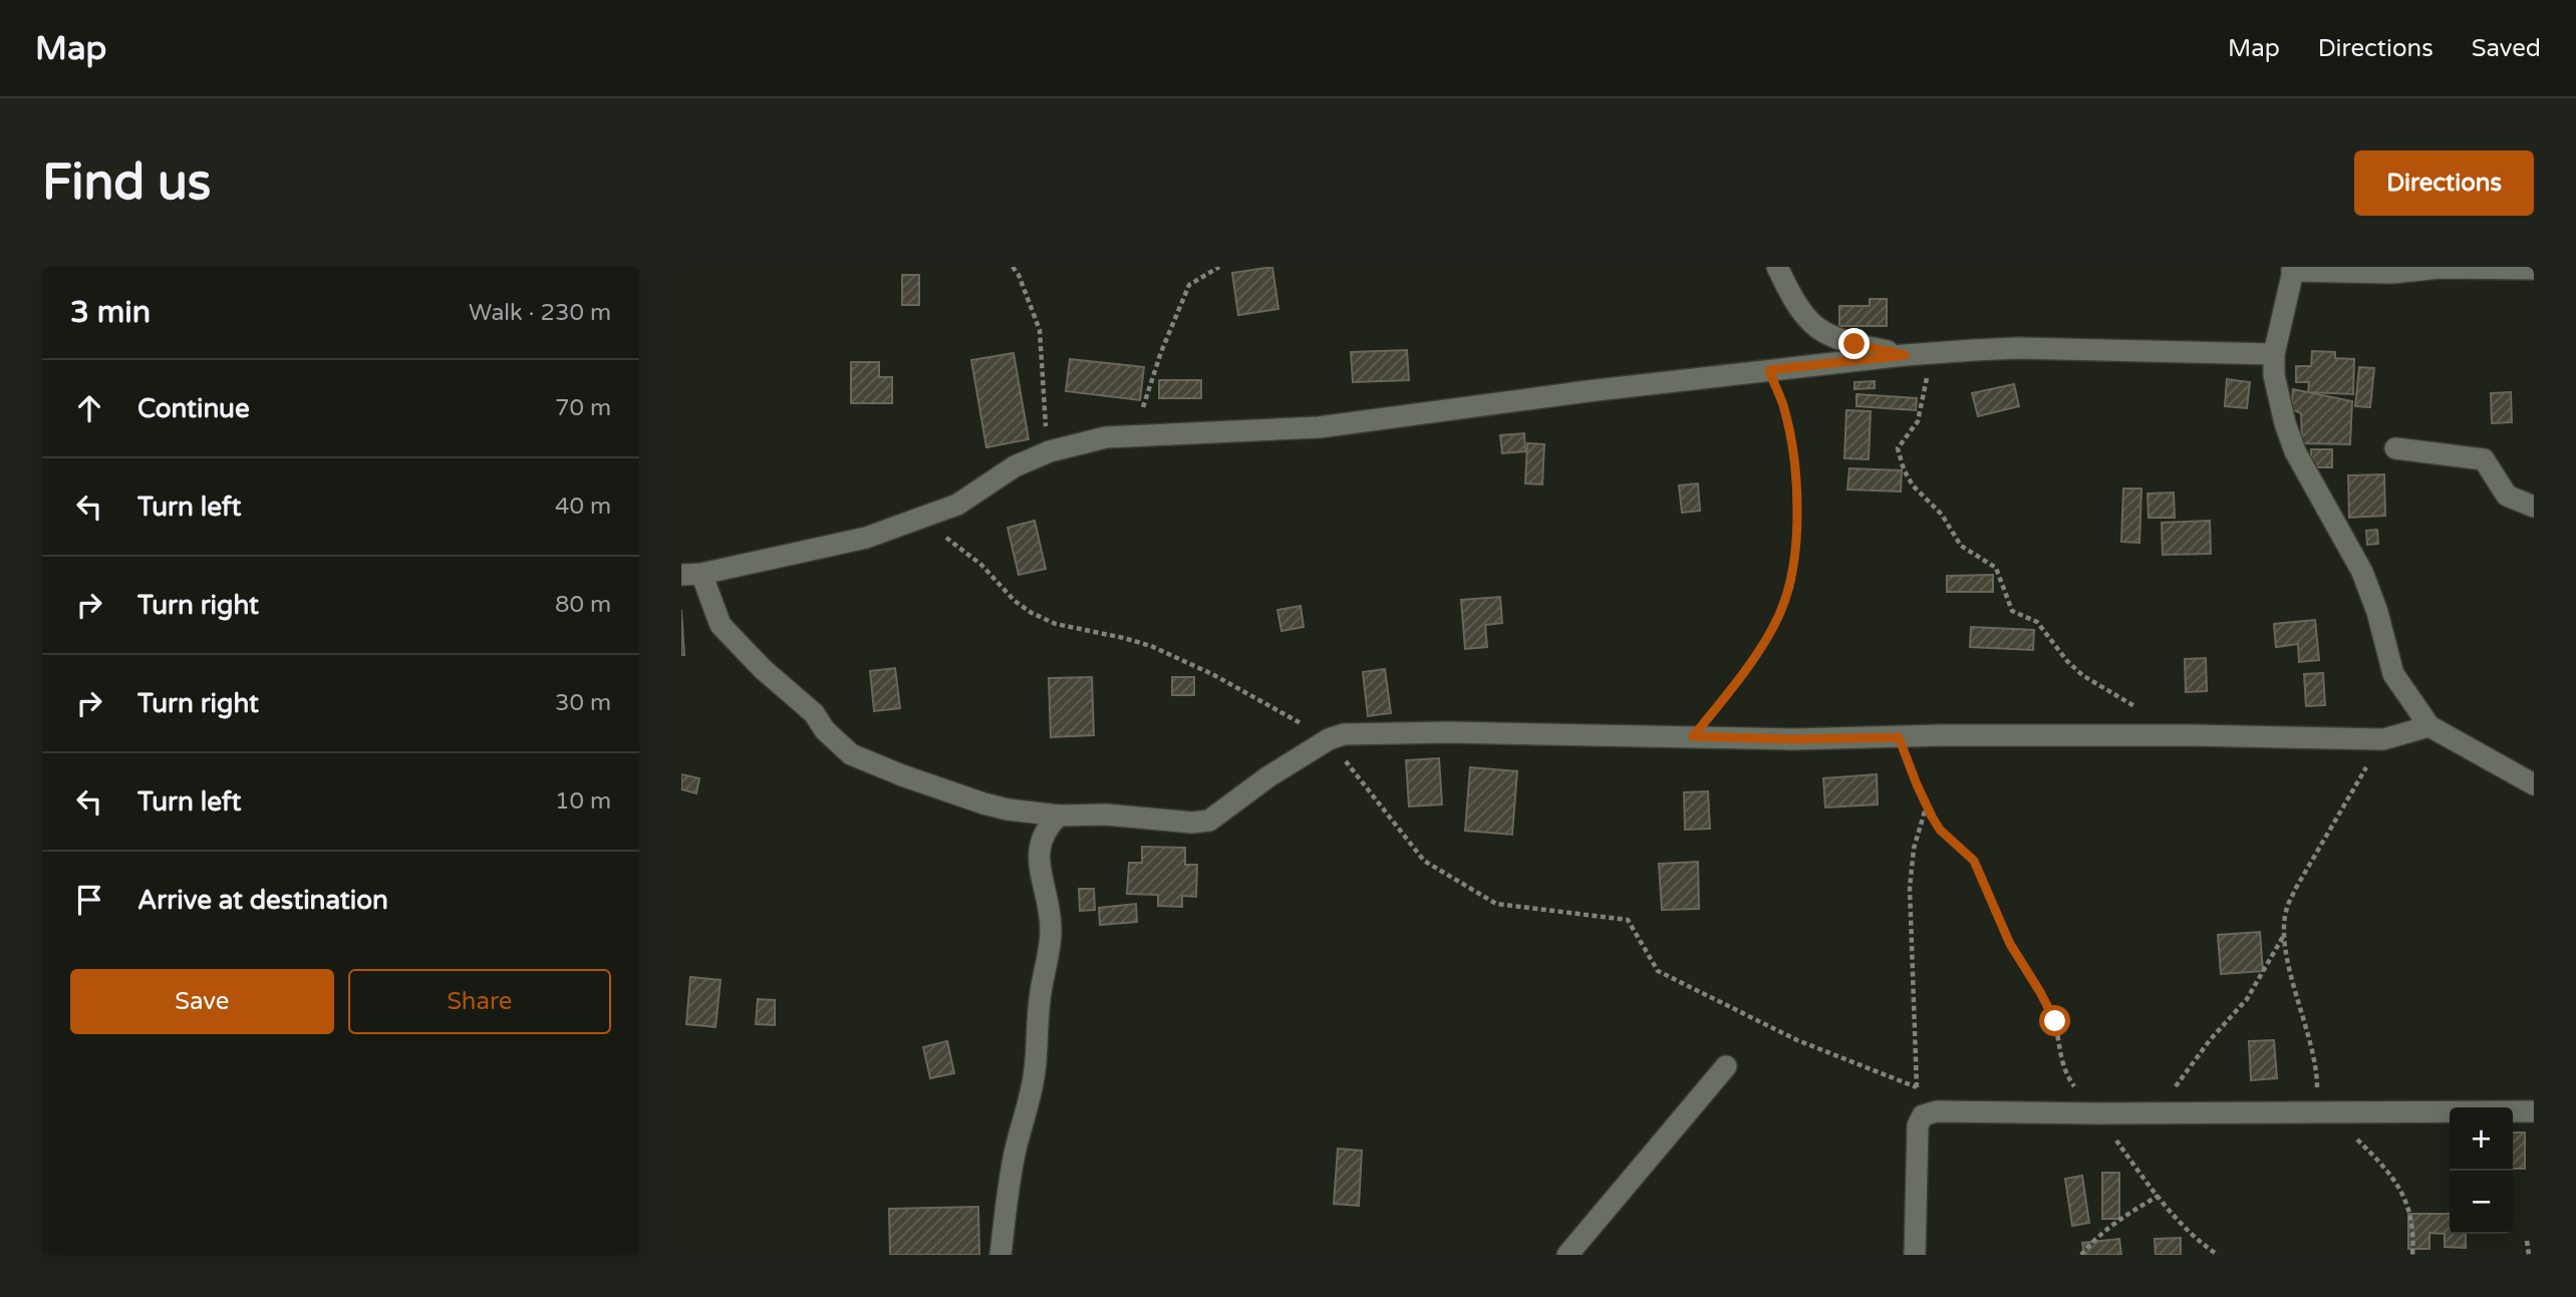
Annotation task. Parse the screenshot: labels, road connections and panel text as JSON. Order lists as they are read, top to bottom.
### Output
{
  "page": {
    "header": "Map",
    "nav": ["Map", "Directions", "Saved"],
    "buttons": [
      "Directions",
      ["Save", "Share"]
    ],
    "title": "Find us",
    "heading": ["3 min", "Walk · 230 m"],
    "list": [
      ["Continue", "70 m"],
      ["Turn left", "40 m"],
      ["Turn right", "80 m"],
      ["Turn right", "30 m"],
      ["Turn left", "10 m"],
      "Arrive at destination"
    ],
    "map_buttons": ["+", "−"]
  }
}
